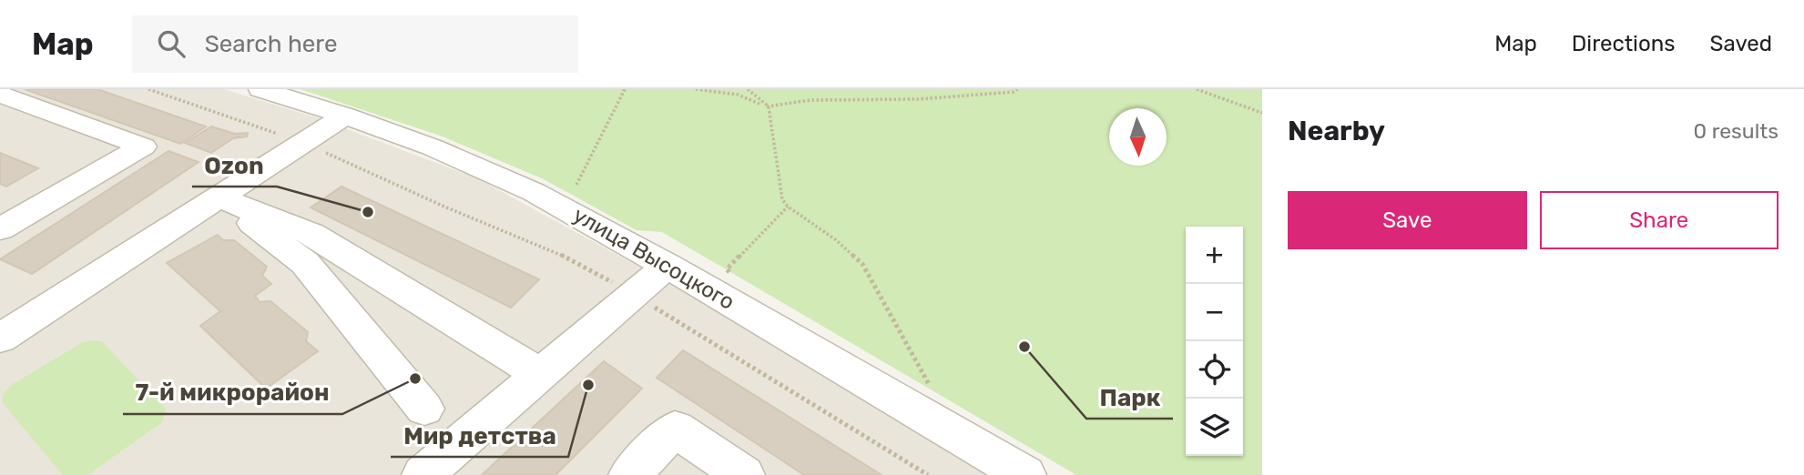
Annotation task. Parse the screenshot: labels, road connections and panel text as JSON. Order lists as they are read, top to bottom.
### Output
{
  "streets": {
    "street": ["улица Высоцкого"]
  },
  "places": [
    "Ozon",
    "Парк",
    "7-й микрорайон",
    "Мир детства"
  ],
  "north": "bottom",
  "page": {
    "header": "Map",
    "search": "Search here",
    "nav": ["Map", "Directions", "Saved"],
    "heading": ["Nearby", "0 results"],
    "buttons": ["Save", "Share"],
    "map_buttons": ["+", "−"]
  }
}
